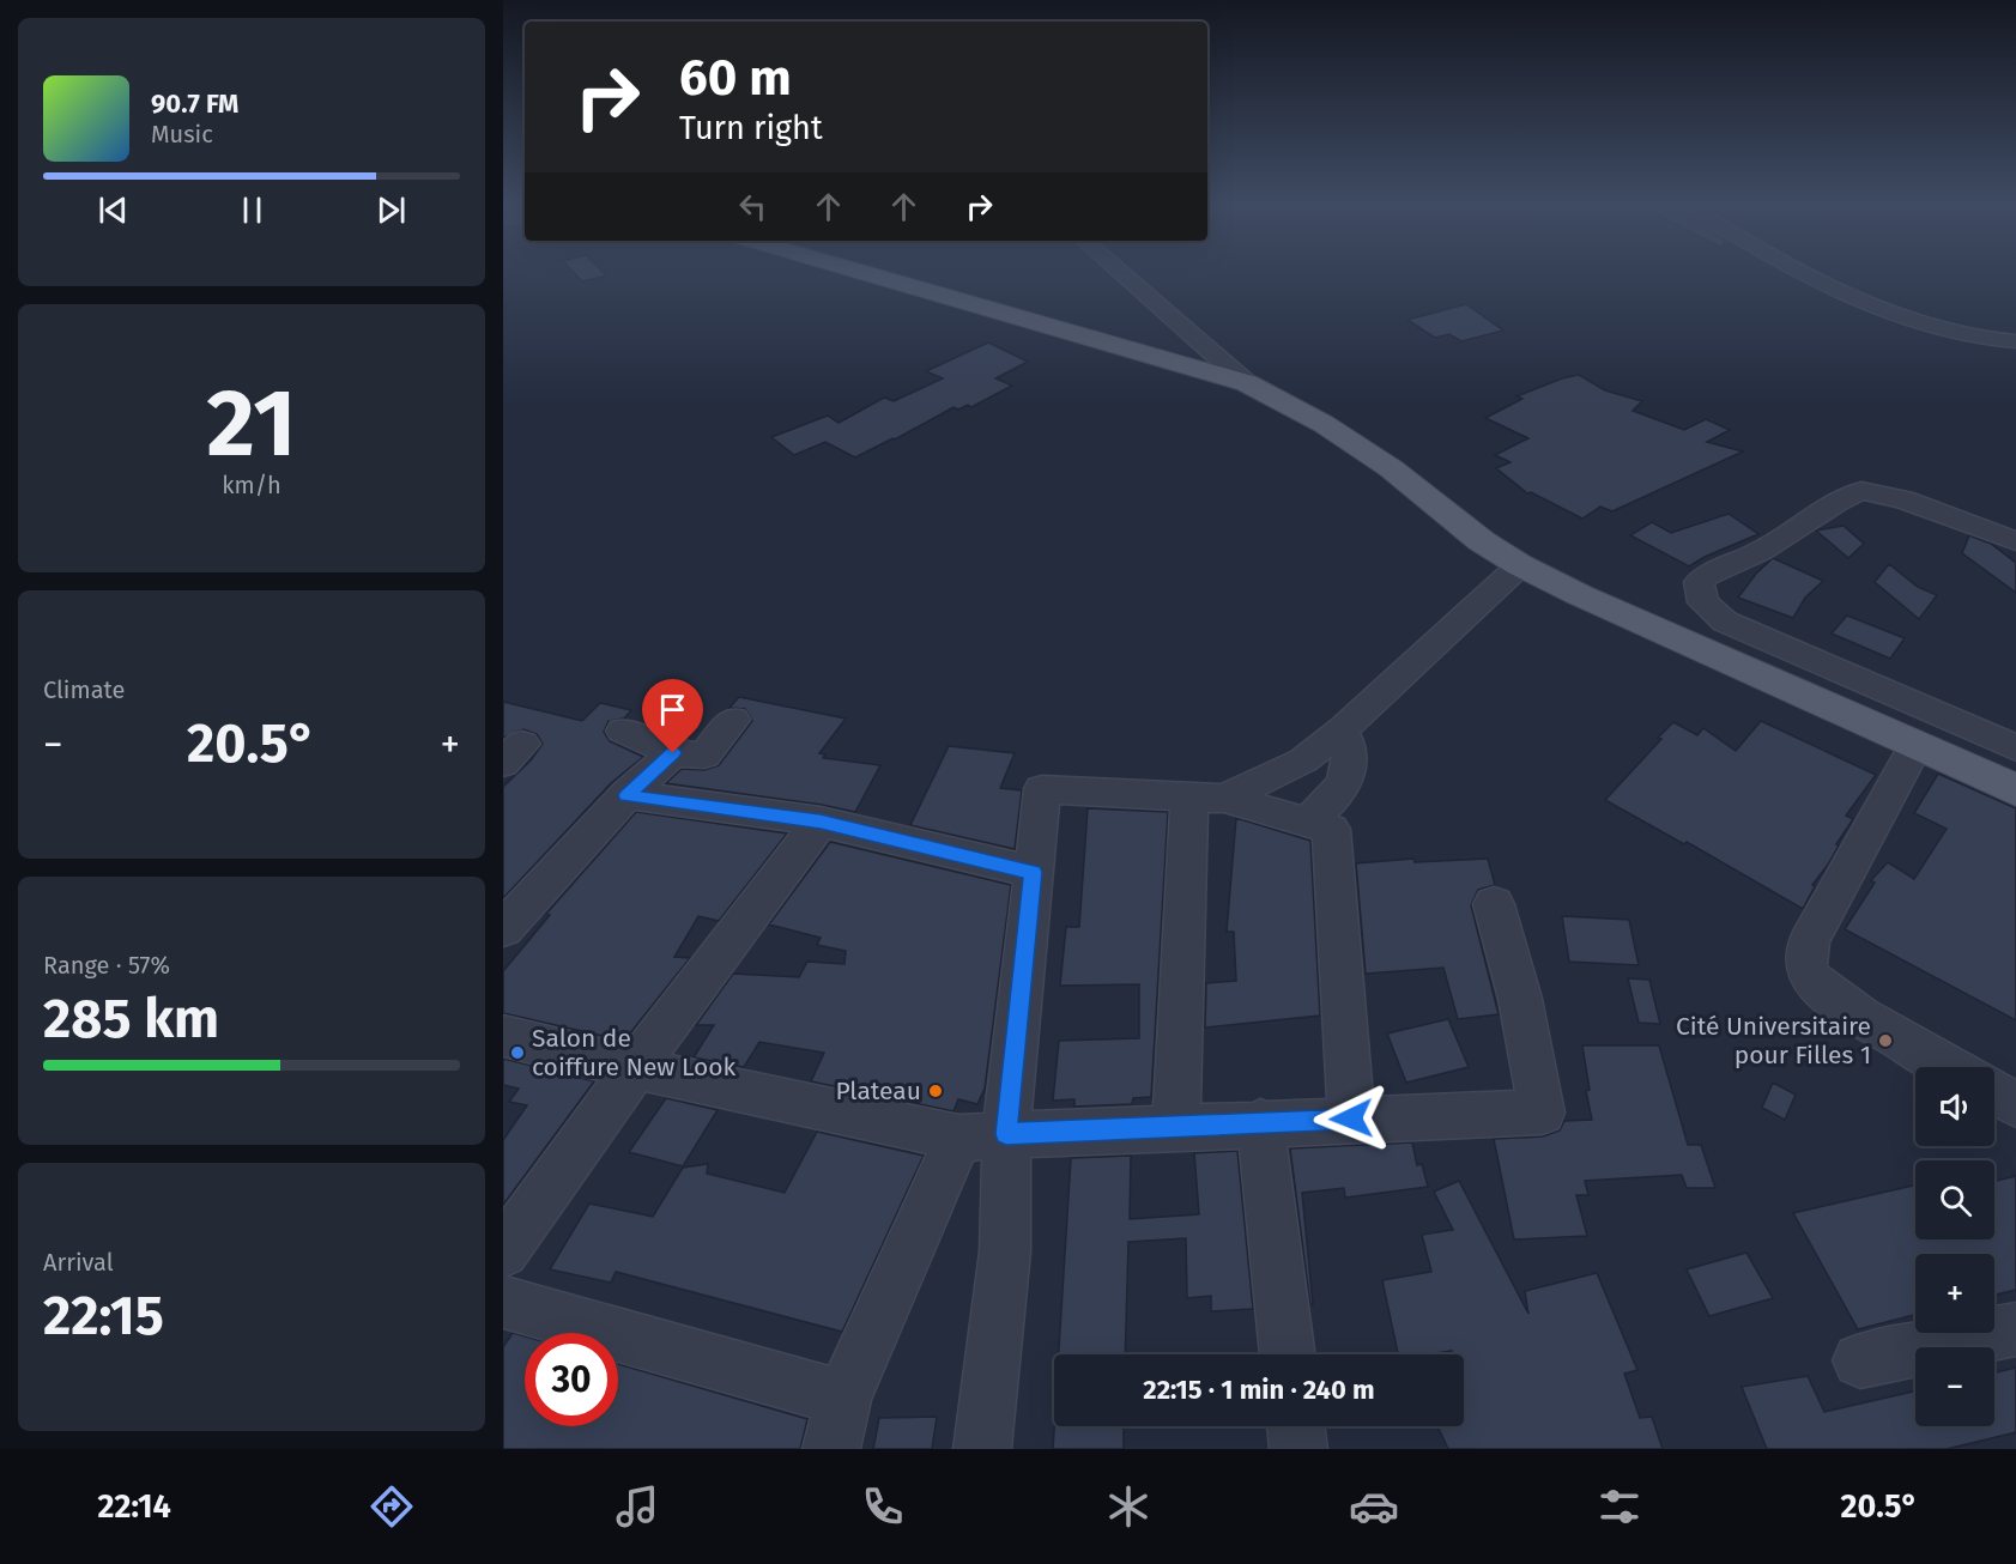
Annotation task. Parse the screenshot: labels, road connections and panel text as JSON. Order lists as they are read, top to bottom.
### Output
{
  "places": ["Cité Universitaire pour Filles 1", "Salon de coiffure New Look", "Plateau"],
  "page": {
    "turn": ["60 m", "Turn right"],
    "song": ["90.7 FM", "Music"],
    "tile": [
      ["21", "km/h"],
      "Climate",
      ["Range · 57%", "285 km"],
      ["Arrival", "22:15"]
    ],
    "heat": ["−", "20.5°", "+"],
    "map_buttons": ["+", "−"],
    "limit": "30",
    "trip": "22:15 · 1 min · 240 m",
    "tabs": ["22:14", "20.5°"]
  }
}
